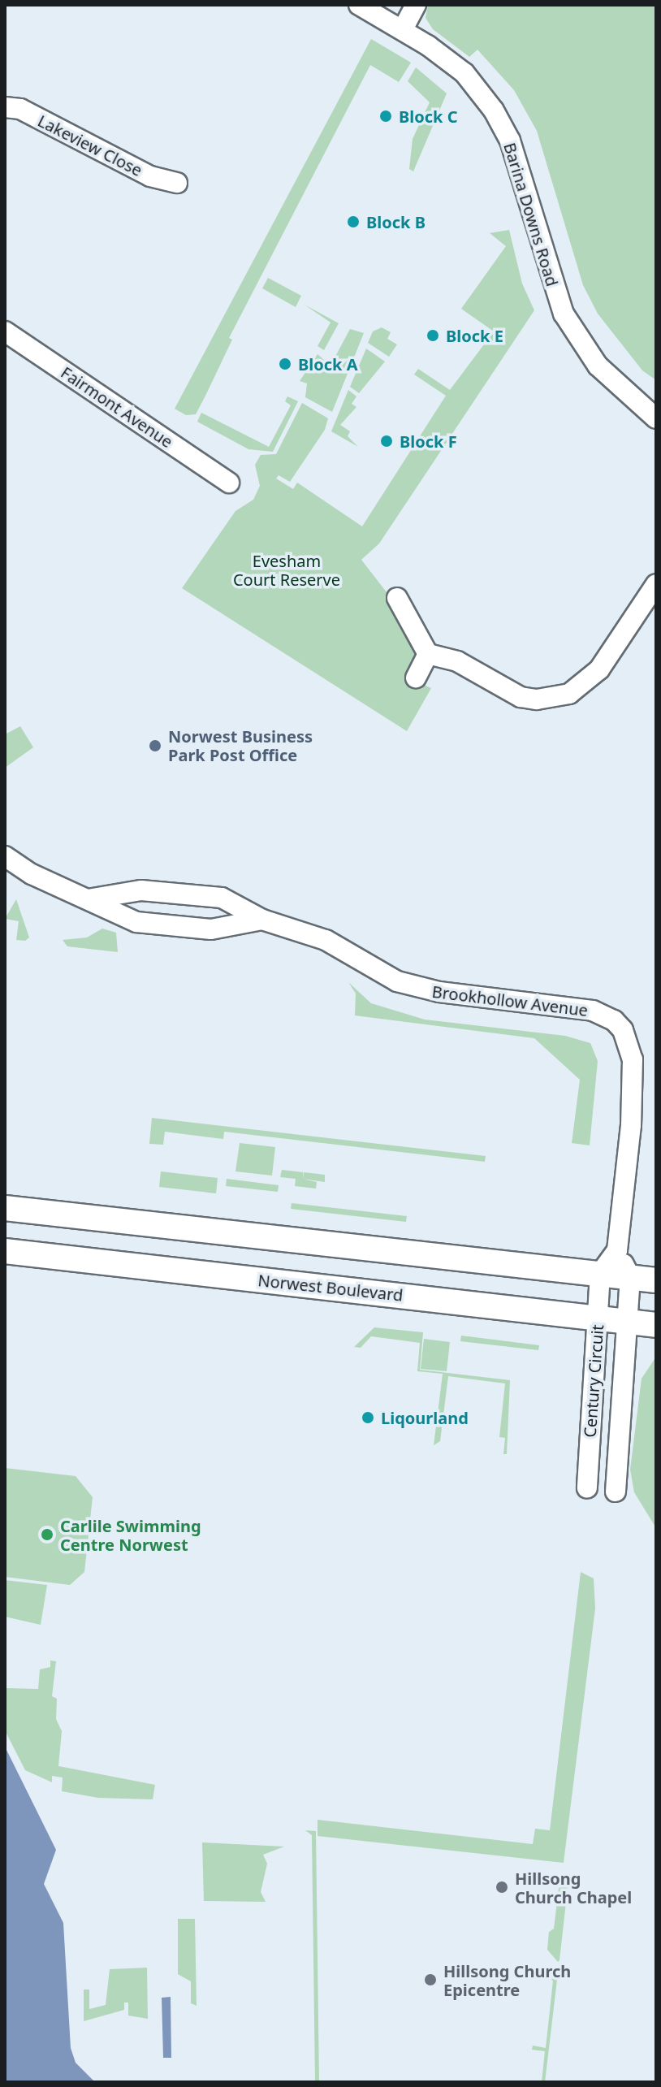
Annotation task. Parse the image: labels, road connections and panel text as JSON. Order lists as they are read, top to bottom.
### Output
{
  "streets": {
    "main road": ["Norwest Boulevard"],
    "street": [
      "Lakeview Close",
      "Barina Downs Road",
      "Fairmont Avenue",
      "Brookhollow Avenue",
      "Century Circuit"
    ]
  },
  "crossings": [
    ["Norwest Boulevard", "Century Circuit"]
  ],
  "parks": ["Evesham Court Reserve"],
  "places": [
    "Block C",
    "Block B",
    "Block E",
    "Block A",
    "Block F",
    "Norwest Business Park Post Office",
    "Liqourland",
    "Carlile Swimming Centre Norwest",
    "Hillsong Church Chapel",
    "Hillsong Church Epicentre"
  ]
}
